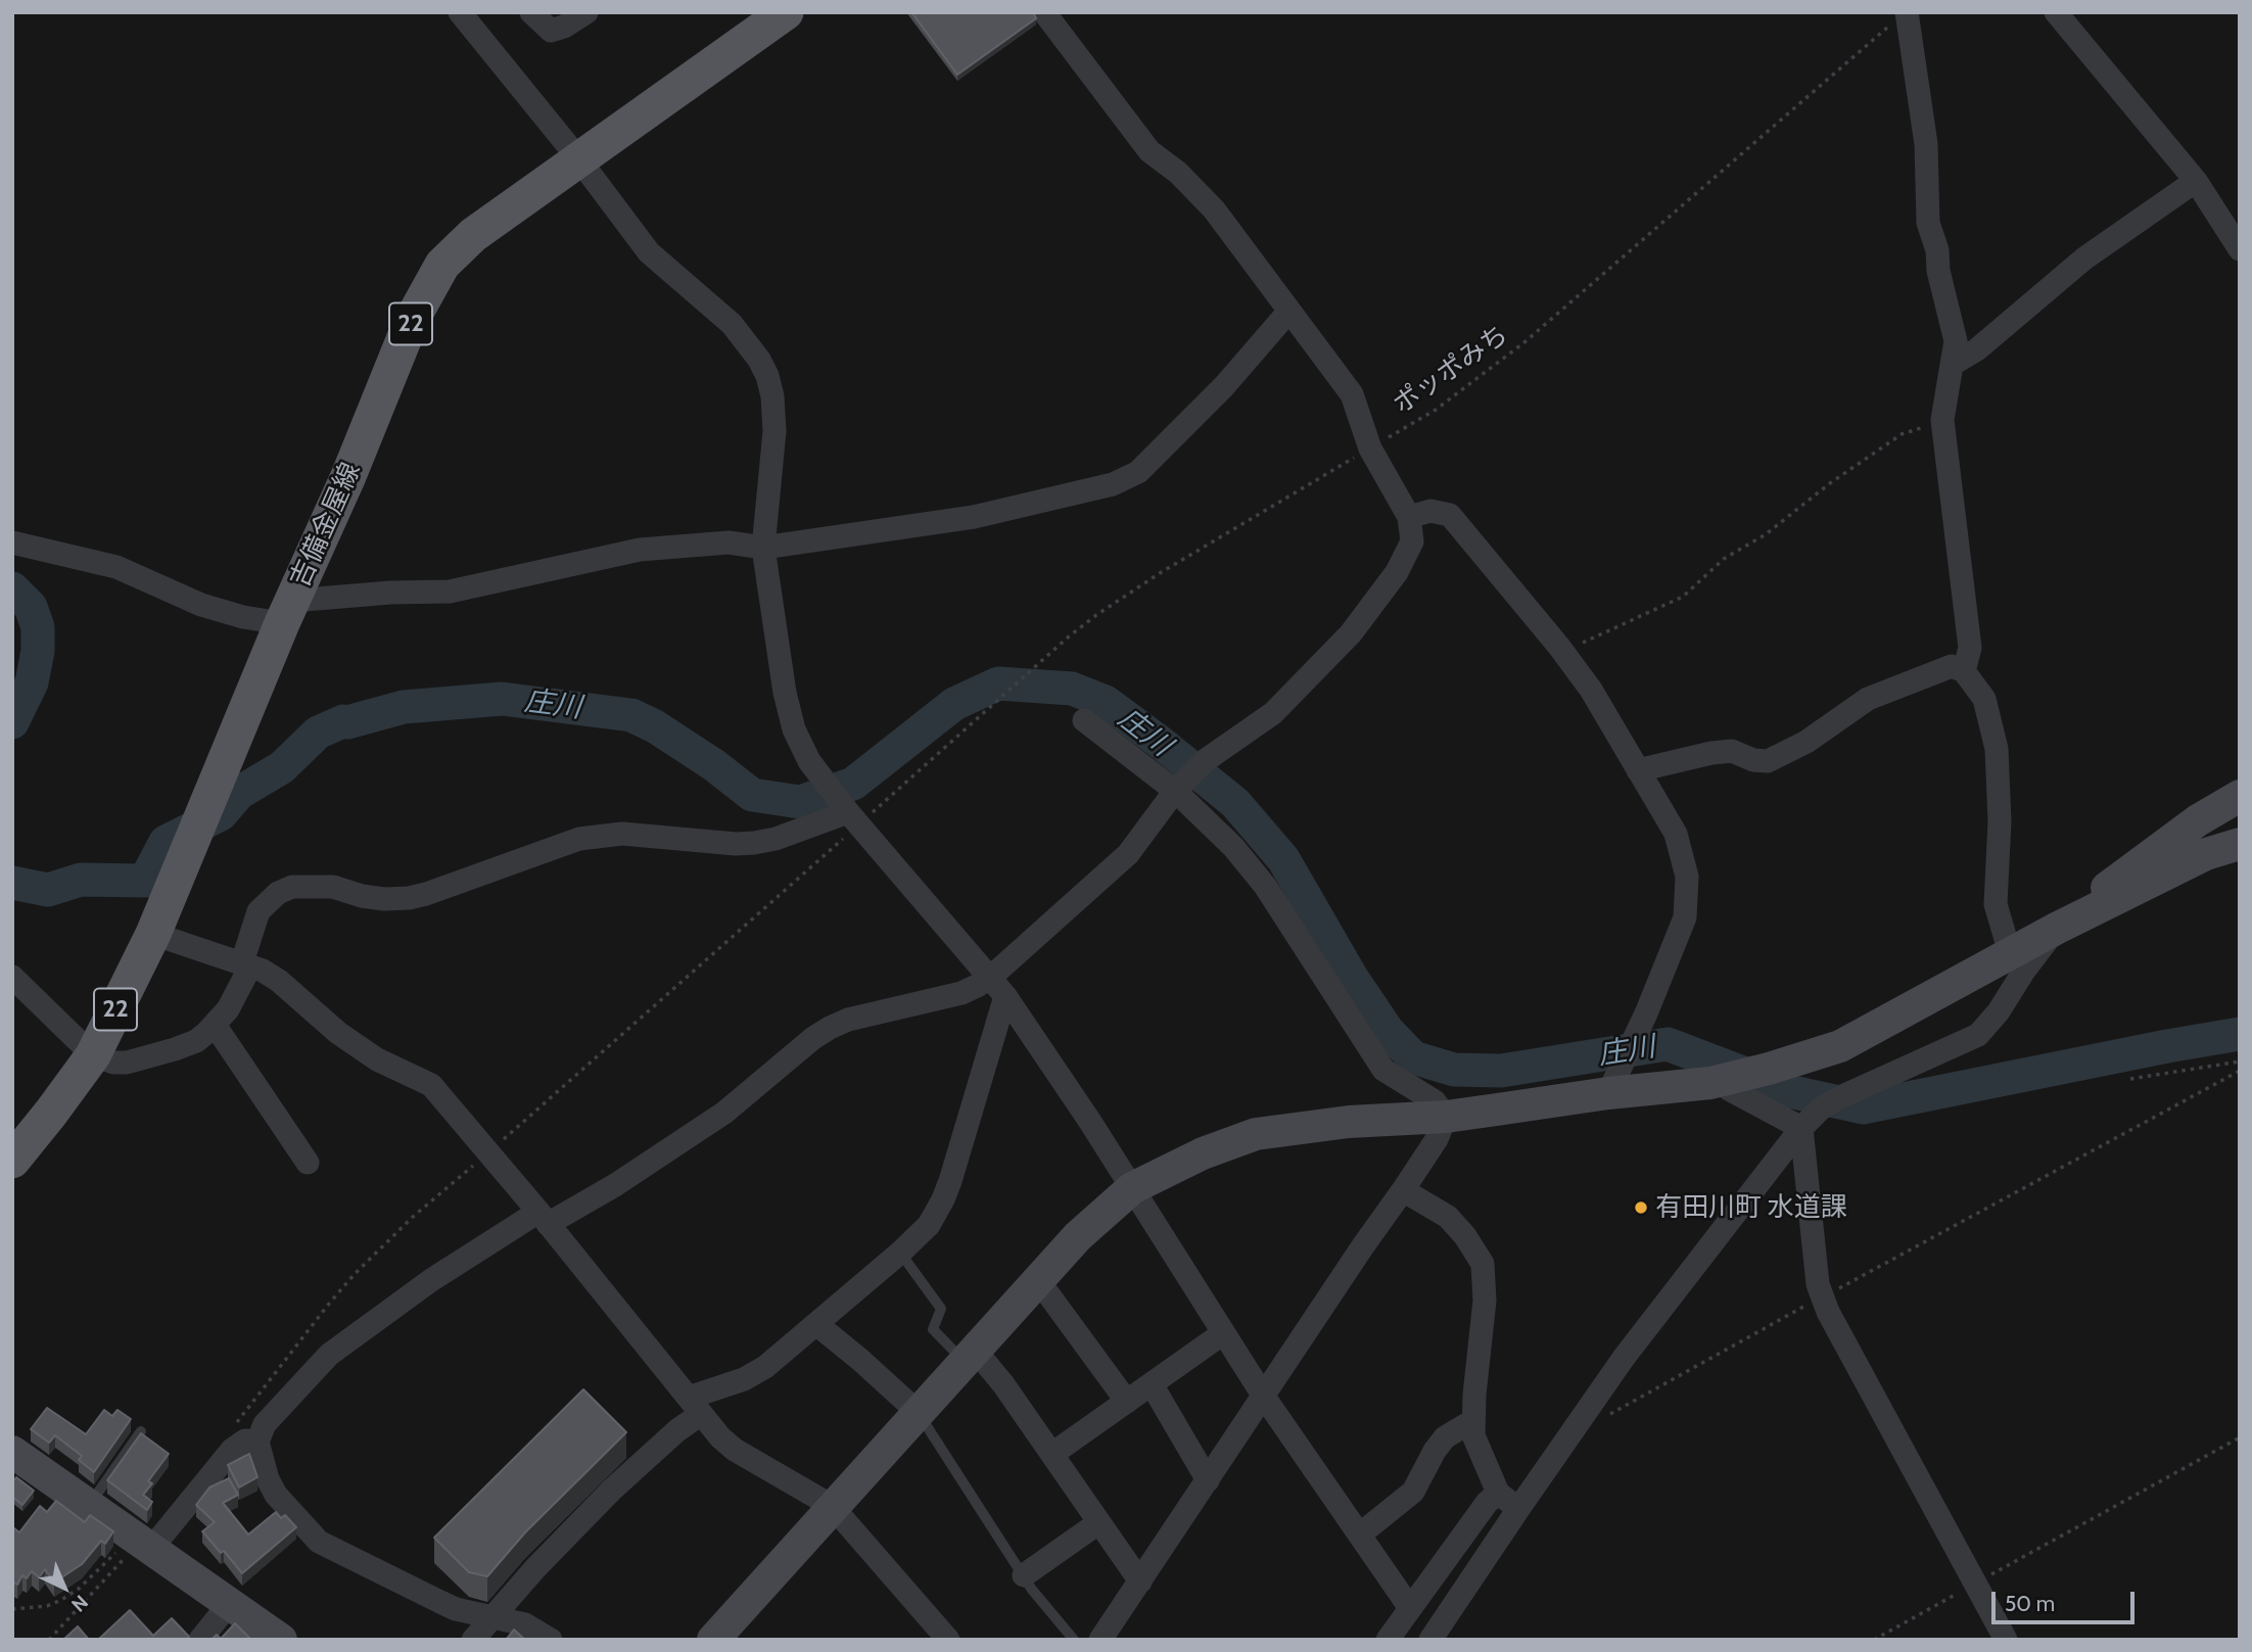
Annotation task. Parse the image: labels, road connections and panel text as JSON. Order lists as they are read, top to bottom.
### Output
{
  "streets": {
    "main road": ["22", "吉備金屋線"],
    "path": ["ポッポみち"]
  },
  "water": ["庄川"],
  "places": ["有田川町 水道課"],
  "scale_bar": "50 m",
  "north": "bottom right"
}
